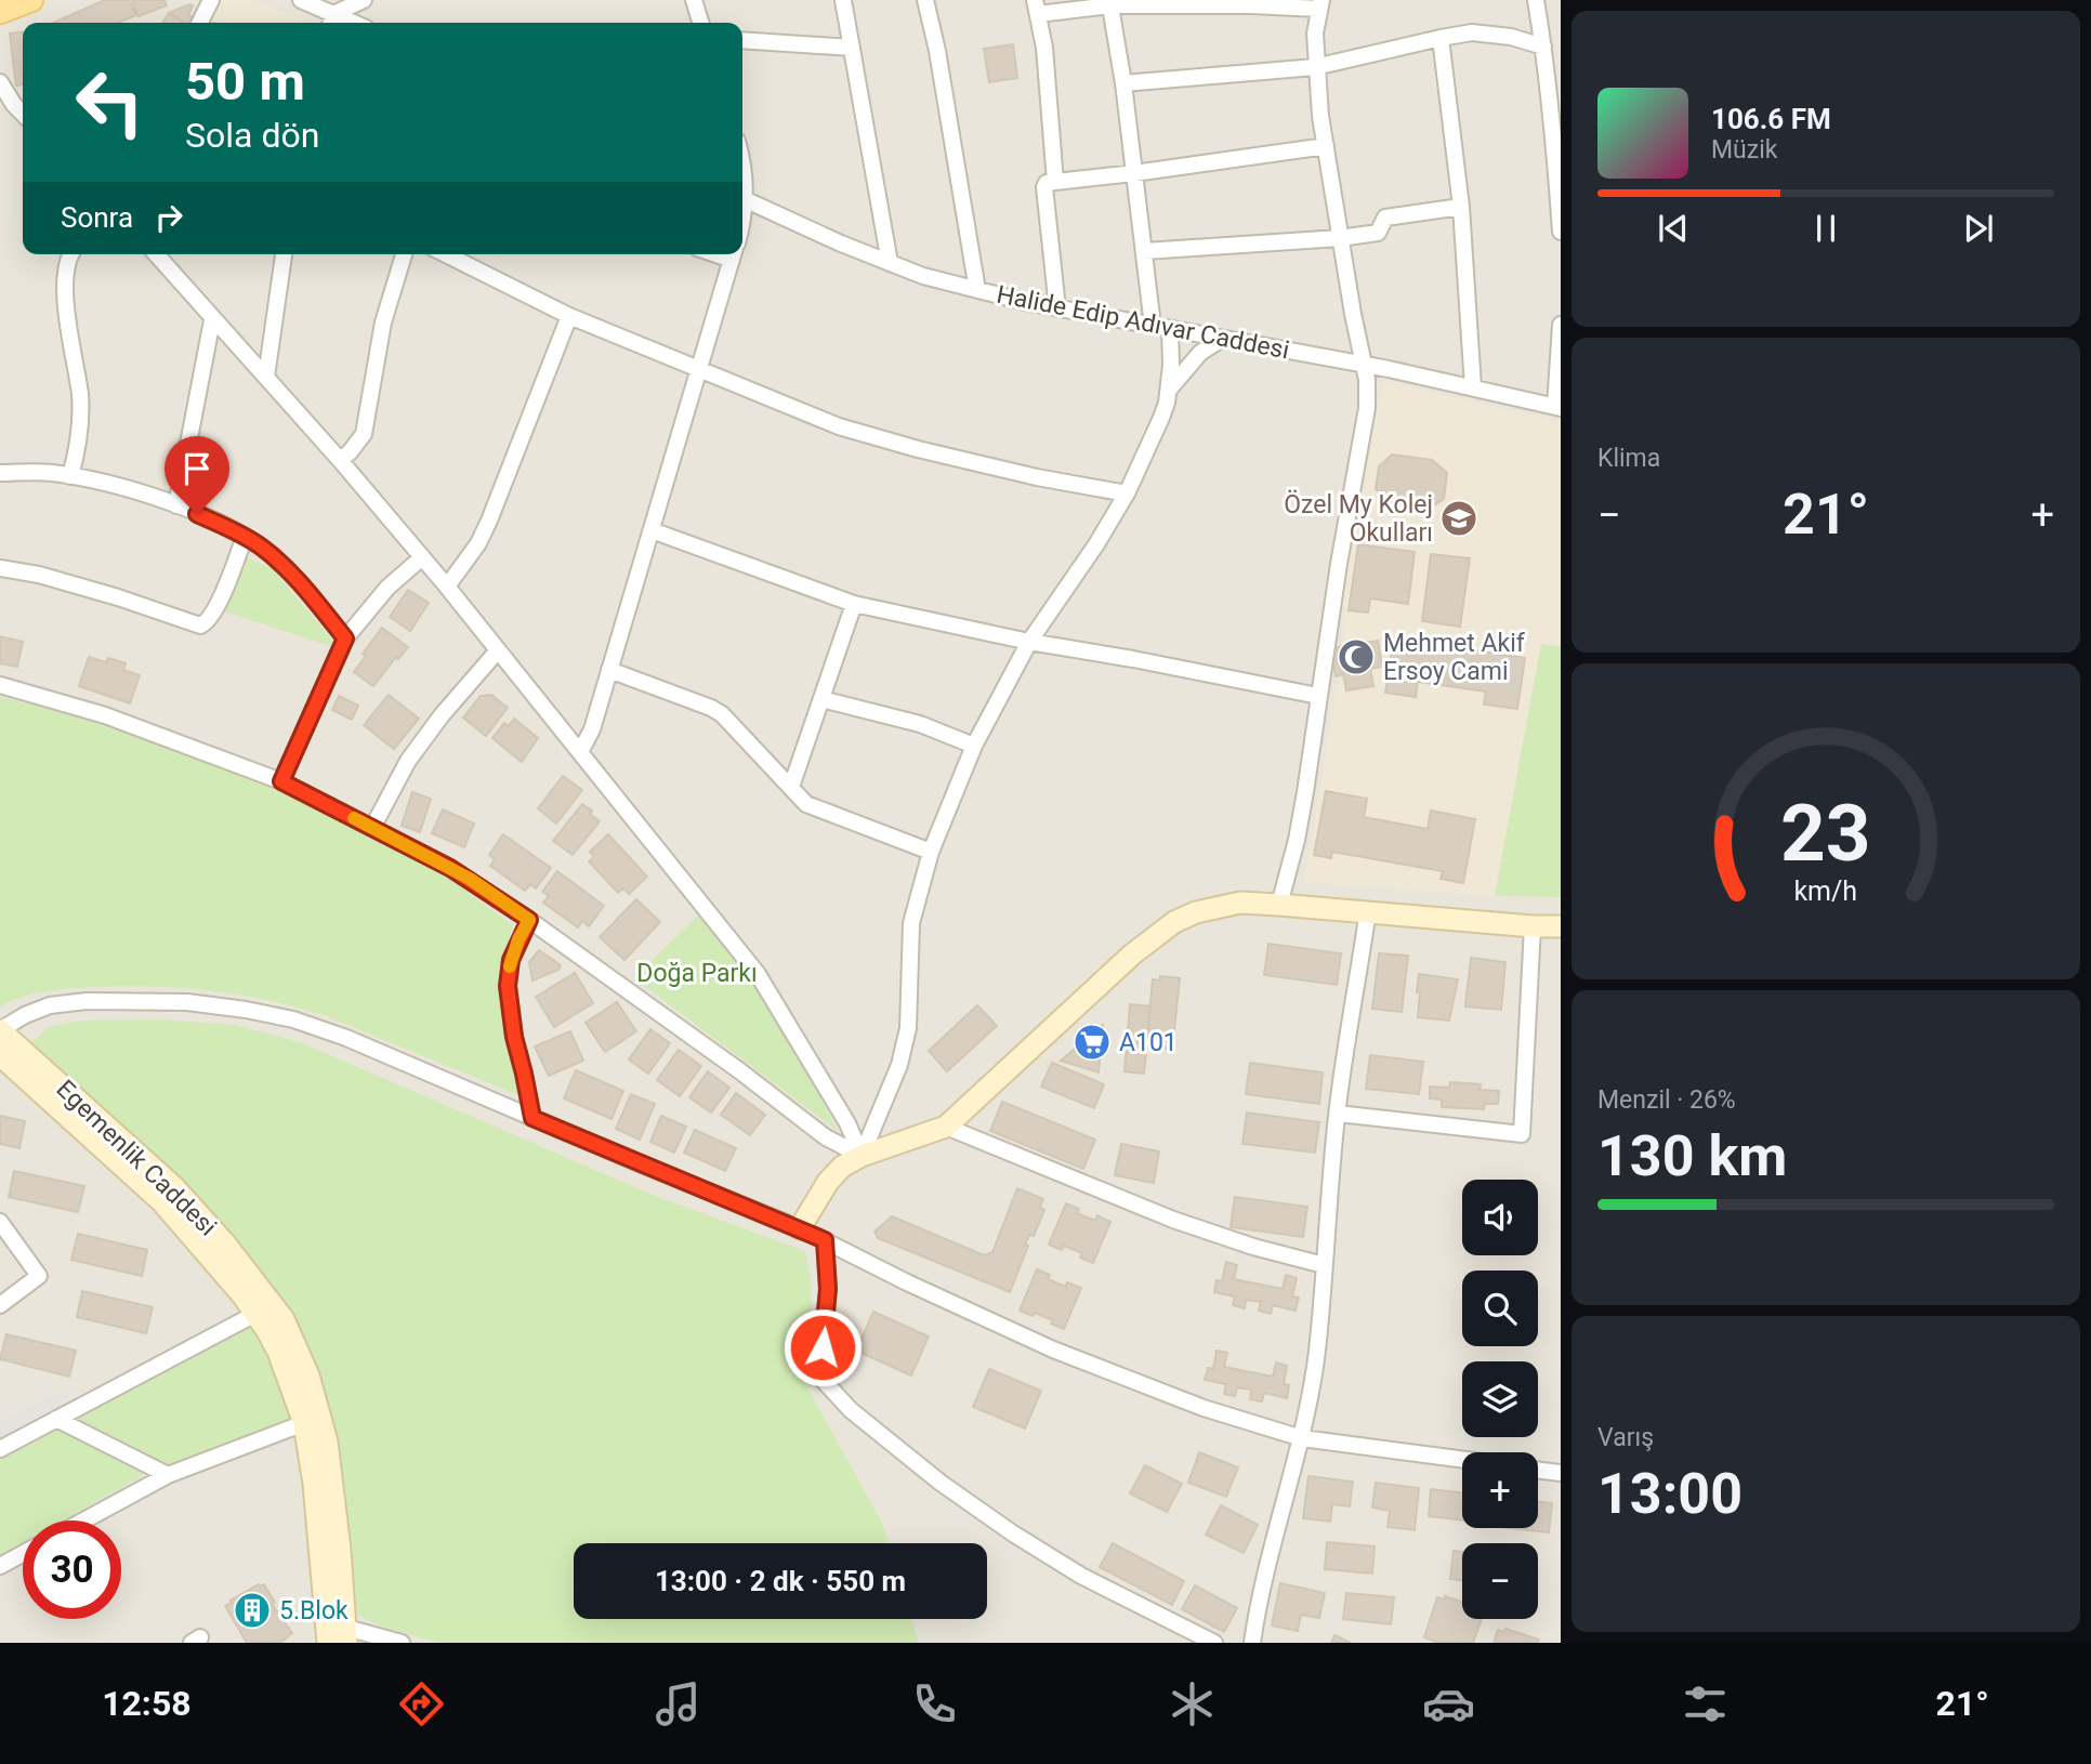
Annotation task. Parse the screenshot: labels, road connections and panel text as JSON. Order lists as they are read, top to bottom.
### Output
{
  "streets": {
    "main road": ["Egemenlik Caddesi"],
    "street": ["Halide Edip Adıvar Caddesi"]
  },
  "parks": ["Doğa Parkı"],
  "places": {
    "school or university": ["Özel My Kolej Okulları"],
    "mosque": ["Mehmet Akif Ersoy Cami"],
    "supermarket": ["A101"],
    "building": ["5.Blok"]
  },
  "page": {
    "turn": ["50 m", "Sola dön"],
    "song": ["106.6 FM", "Müzik"],
    "then": "Sonra",
    "tile": [
      "Klima",
      ["Menzil · 26%", "130 km"],
      ["Varış", "13:00"]
    ],
    "heat": ["−", "21°", "+"],
    "map_buttons": ["+", "−"],
    "limit": "30",
    "trip": "13:00 · 2 dk · 550 m",
    "tabs": ["12:58", "21°"],
    "gauge": ["23", "km/h"]
  }
}
